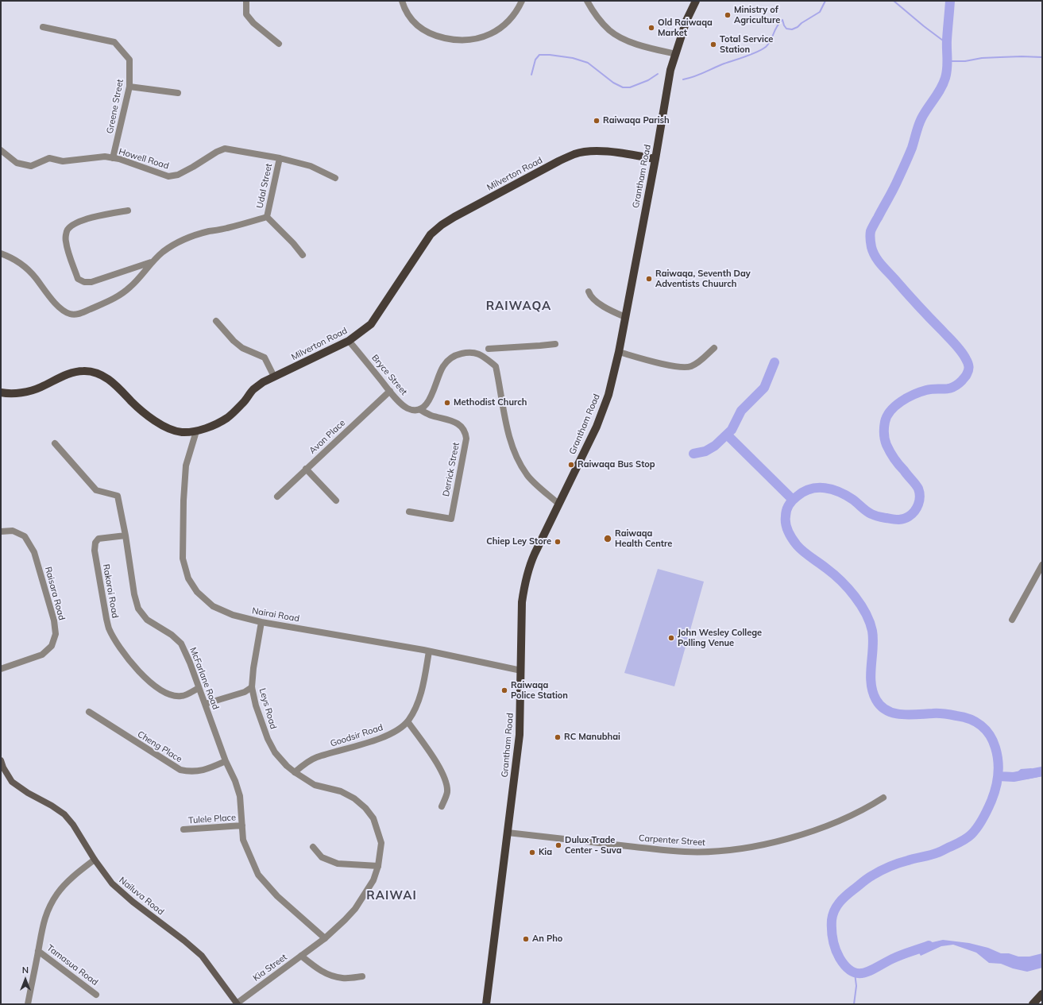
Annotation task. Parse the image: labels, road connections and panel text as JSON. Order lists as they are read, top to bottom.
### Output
{
  "streets": {
    "main road": ["Milverton Road", "Grantham Road", "Nailuva Road"],
    "street": [
      "Greene Street",
      "Howell Road",
      "Udal Street",
      "Bryce Street",
      "Avon Place",
      "Derrick Street",
      "Rakoroi Road",
      "Raisara Road",
      "Nairai Road",
      "McFarlane Road",
      "Leys Road",
      "Goodsir Road",
      "Cheng Place",
      "Tulele Place",
      "Carpenter Street",
      "Tamasua Road",
      "Kia Street"
    ]
  },
  "crossings": [
    ["Greene Street", "Howell Road"],
    ["Howell Road", "Udal Street"],
    ["Milverton Road", "Grantham Road"],
    ["Milverton Road", "Bryce Street"],
    ["Milverton Road", "Nairai Road"],
    ["Grantham Road", "Nairai Road"],
    ["Grantham Road", "Carpenter Street"],
    ["Bryce Street", "Avon Place"],
    ["Bryce Street", "Derrick Street"],
    ["Rakoroi Road", "McFarlane Road"],
    ["Nairai Road", "Leys Road"],
    ["Nairai Road", "Goodsir Road"],
    ["McFarlane Road", "Leys Road"],
    ["McFarlane Road", "Cheng Place"],
    ["McFarlane Road", "Tulele Place"],
    ["Leys Road", "Goodsir Road"],
    ["Leys Road", "Kia Street"],
    ["Nailuva Road", "Kia Street"]
  ],
  "districts": ["RAIWAQA", "RAIWAI"],
  "places": [
    "Ministry of Agriculture",
    "Old Raiwaqa Market",
    "Total Service Station",
    "Raiwaqa Parish",
    "Raiwaqa, Seventh Day Adventists Chuurch",
    "Methodist Church",
    "Raiwaqa Bus Stop",
    "Raiwaqa Health Centre",
    "Chiep Ley Store",
    "John Wesley College Polling Venue",
    "Raiwaqa Police Station",
    "RC Manubhai",
    "Dulux Trade Center - Suva",
    "Kia",
    "An Pho"
  ],
  "north": "top"
}
